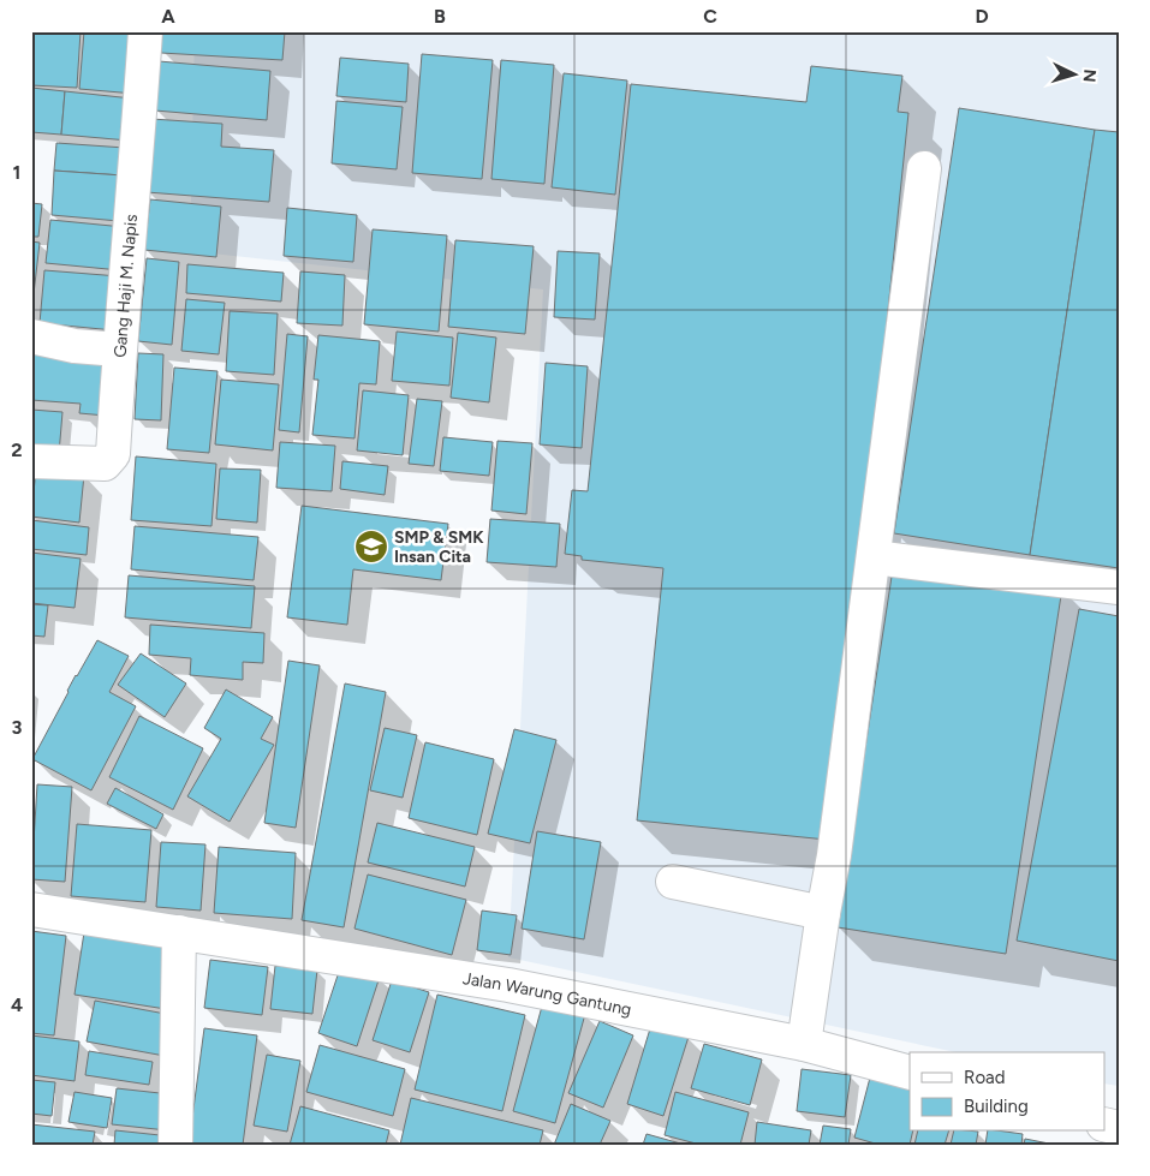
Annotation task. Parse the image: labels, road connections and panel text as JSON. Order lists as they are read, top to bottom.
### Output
{
  "streets": {
    "street": ["Gang Haji M. Napis", "Jalan Warung Gantung"]
  },
  "places": {
    "school or university": ["SMP & SMK Insan Cita"]
  },
  "legend": ["Road", "Building"],
  "north": "right",
  "grid": {
    "columns": [
      "A",
      "B",
      "C",
      "D"
    ],
    "rows": [
      "1",
      "2",
      "3",
      "4"
    ]
  }
}
